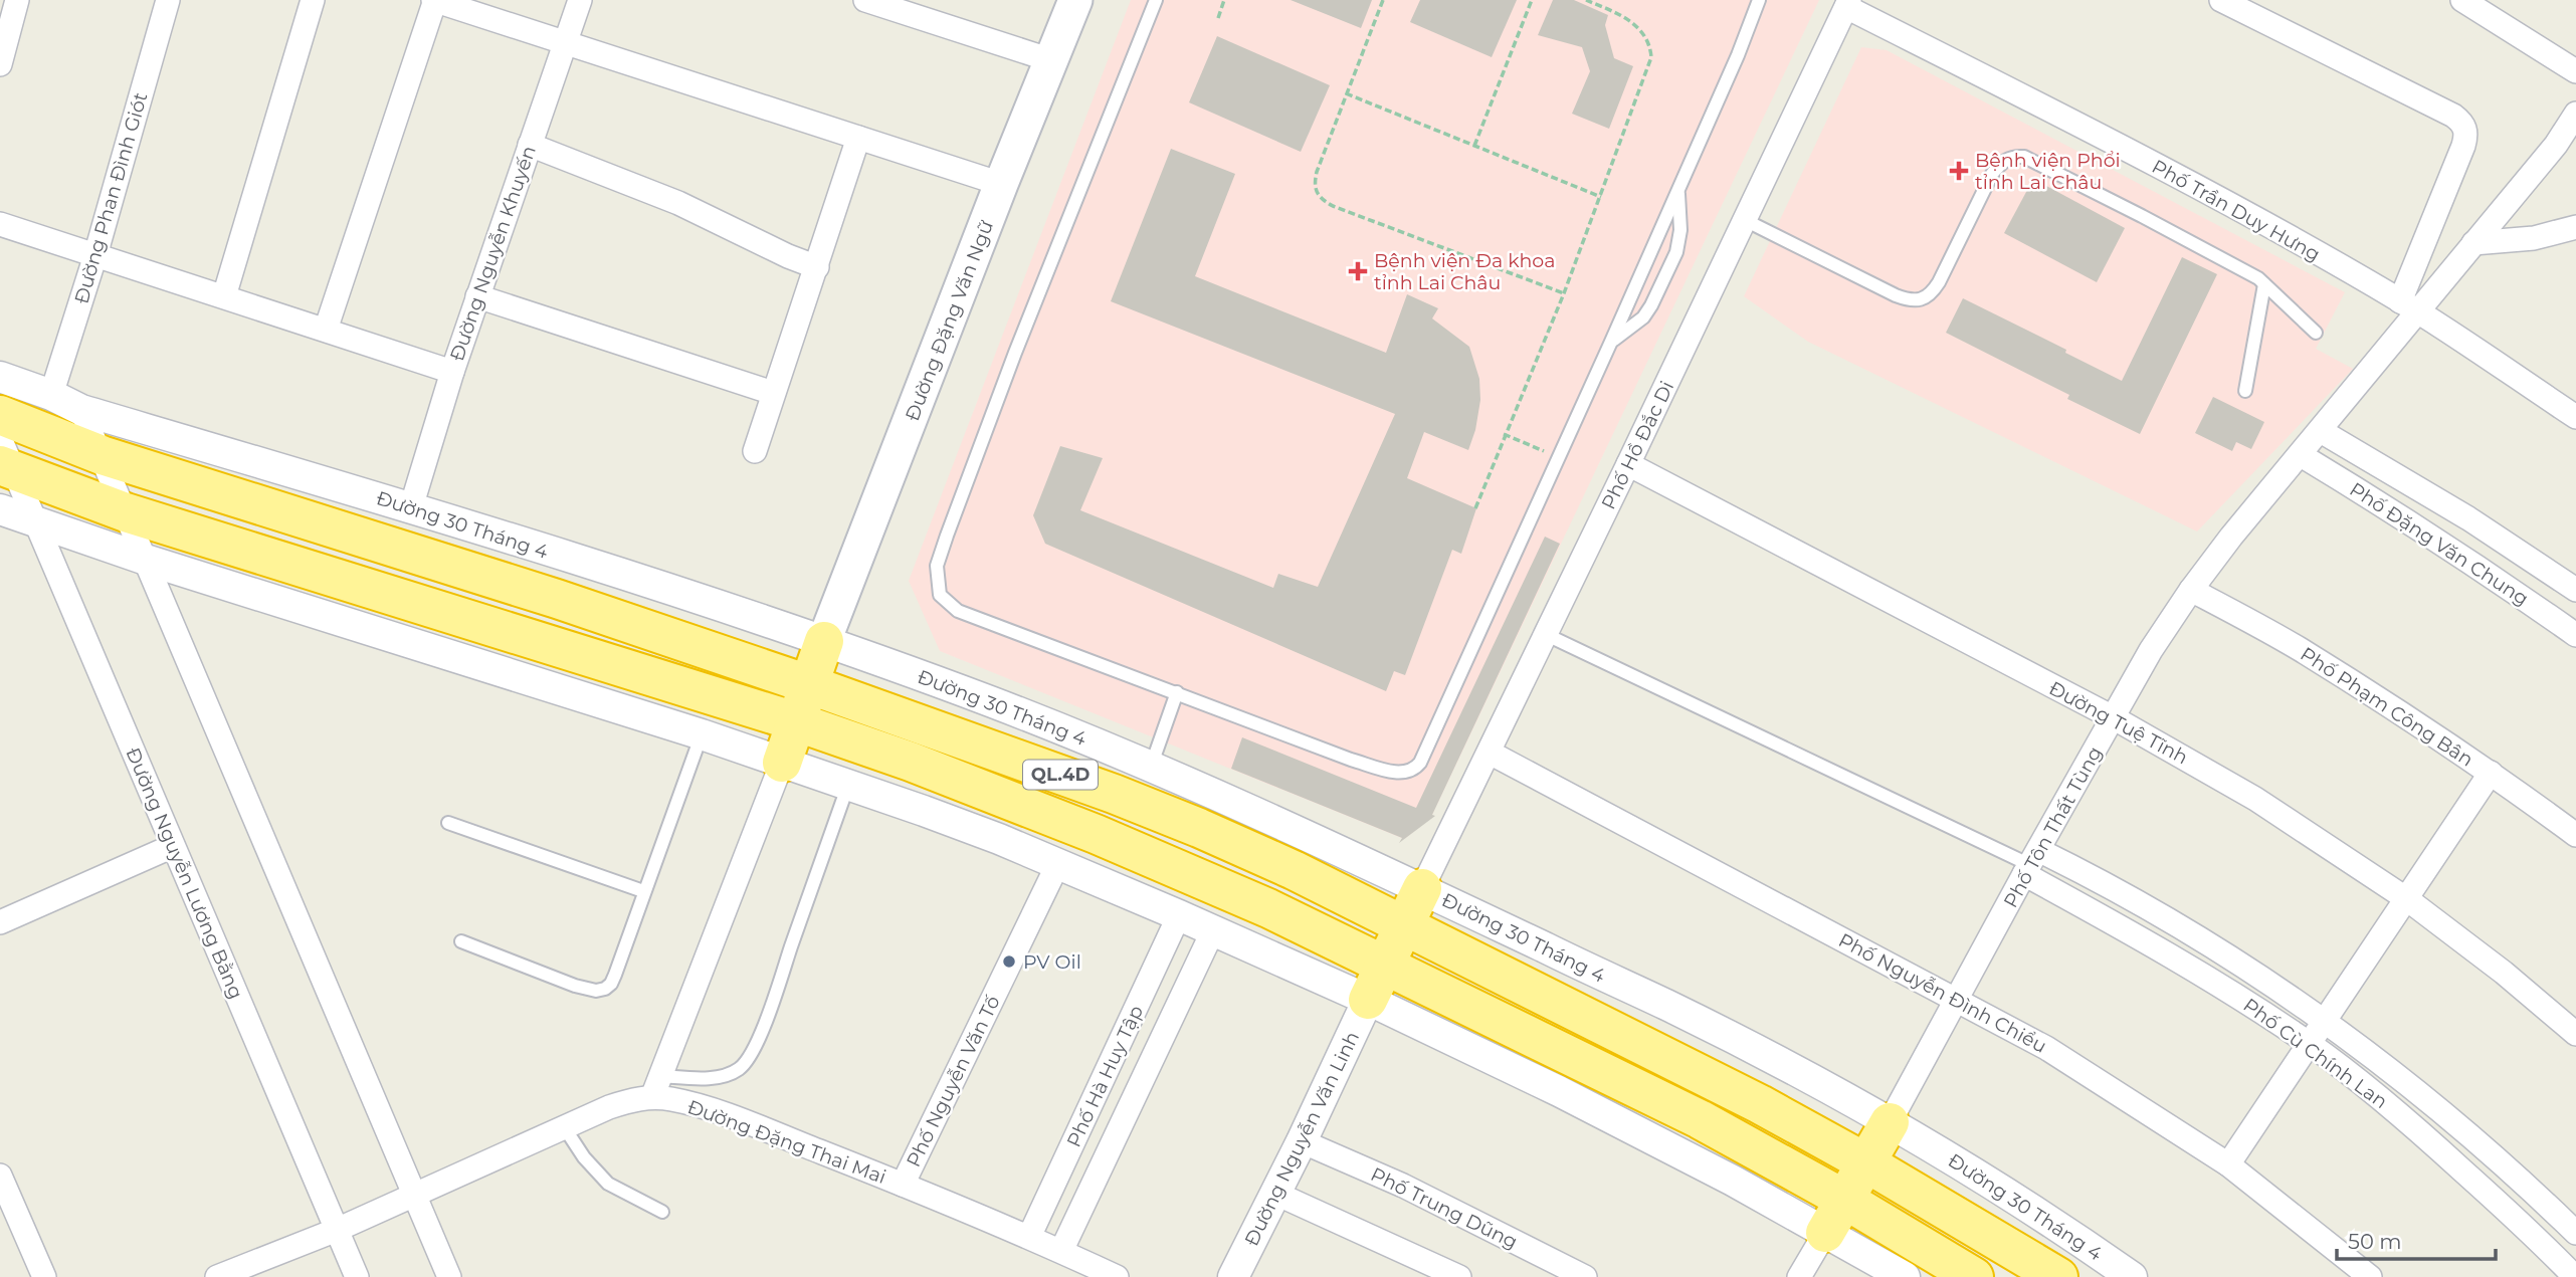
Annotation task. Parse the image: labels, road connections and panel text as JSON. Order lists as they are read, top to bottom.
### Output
{
  "streets": {
    "highway": ["QL.4D"],
    "main road": ["Đường Đặng Văn Ngữ"],
    "street": [
      "Đường Phan Đình Giót",
      "Phố Trần Duy Hưng",
      "Đường Nguyễn Khuyến",
      "Phố Hồ Đắc Di",
      "Đường 30 Tháng 4",
      "Phố Đặng Văn Chung",
      "Phố Phạm Công Bân",
      "Đường Tuệ Tĩnh",
      "Phố Tôn Thất Tùng",
      "Đường Nguyễn Lương Bằng",
      "Phố Nguyễn Đình Chiểu",
      "Phố Cù Chính Lan",
      "Phố Hà Huy Tập",
      "Phố Nguyễn Văn Tố",
      "Đường Nguyễn Văn Linh",
      "Đường Đặng Thai Mai",
      "Phố Trung Dũng"
    ]
  },
  "crossings": [
    ["Đường Phan Đình Giót", "Đường 30 Tháng 4"],
    ["Phố Trần Duy Hưng", "Phố Hồ Đắc Di"],
    ["Phố Trần Duy Hưng", "Phố Tôn Thất Tùng"],
    ["Đường Nguyễn Khuyến", "Đường 30 Tháng 4"],
    ["Đường Đặng Văn Ngữ", "Đường 30 Tháng 4"],
    ["Phố Hồ Đắc Di", "Đường 30 Tháng 4"],
    ["Phố Hồ Đắc Di", "Đường Tuệ Tĩnh"],
    ["Phố Hồ Đắc Di", "Phố Nguyễn Đình Chiểu"],
    ["Đường 30 Tháng 4", "Phố Tôn Thất Tùng"],
    ["Phố Đặng Văn Chung", "Phố Tôn Thất Tùng"],
    ["Phố Phạm Công Bân", "Phố Tôn Thất Tùng"],
    ["Đường Tuệ Tĩnh", "Phố Tôn Thất Tùng"],
    ["QL.4D", "Đường Nguyễn Lương Bằng"],
    ["Phố Tôn Thất Tùng", "Phố Nguyễn Đình Chiểu"],
    ["Phố Tôn Thất Tùng", "Phố Cù Chính Lan"],
    ["Đường Nguyễn Lương Bằng", "Đường Đặng Thai Mai"],
    ["Phố Hà Huy Tập", "Đường Đặng Thai Mai"],
    ["Phố Nguyễn Văn Tố", "Đường Đặng Thai Mai"],
    ["Đường Nguyễn Văn Linh", "Phố Trung Dũng"]
  ],
  "places": {
    "health": ["Bệnh viện Phổi tỉnh Lai Châu", "Bệnh viện Đa khoa tỉnh Lai Châu"],
    "other": ["PV Oil"]
  },
  "scale_bar": "50 m"
}
